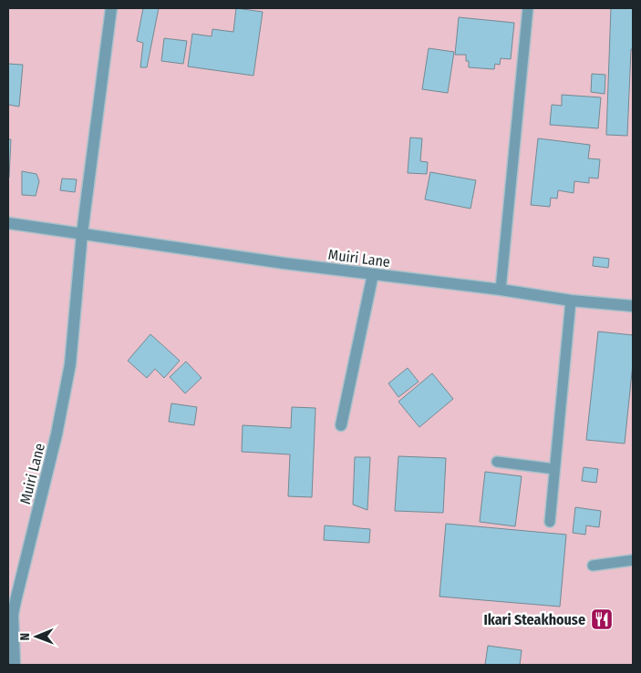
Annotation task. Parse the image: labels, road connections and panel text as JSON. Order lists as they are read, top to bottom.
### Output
{
  "streets": {
    "street": ["Muiri Lane"]
  },
  "places": {
    "restaurant": ["Ikari Steakhouse"]
  },
  "north": "left"
}
